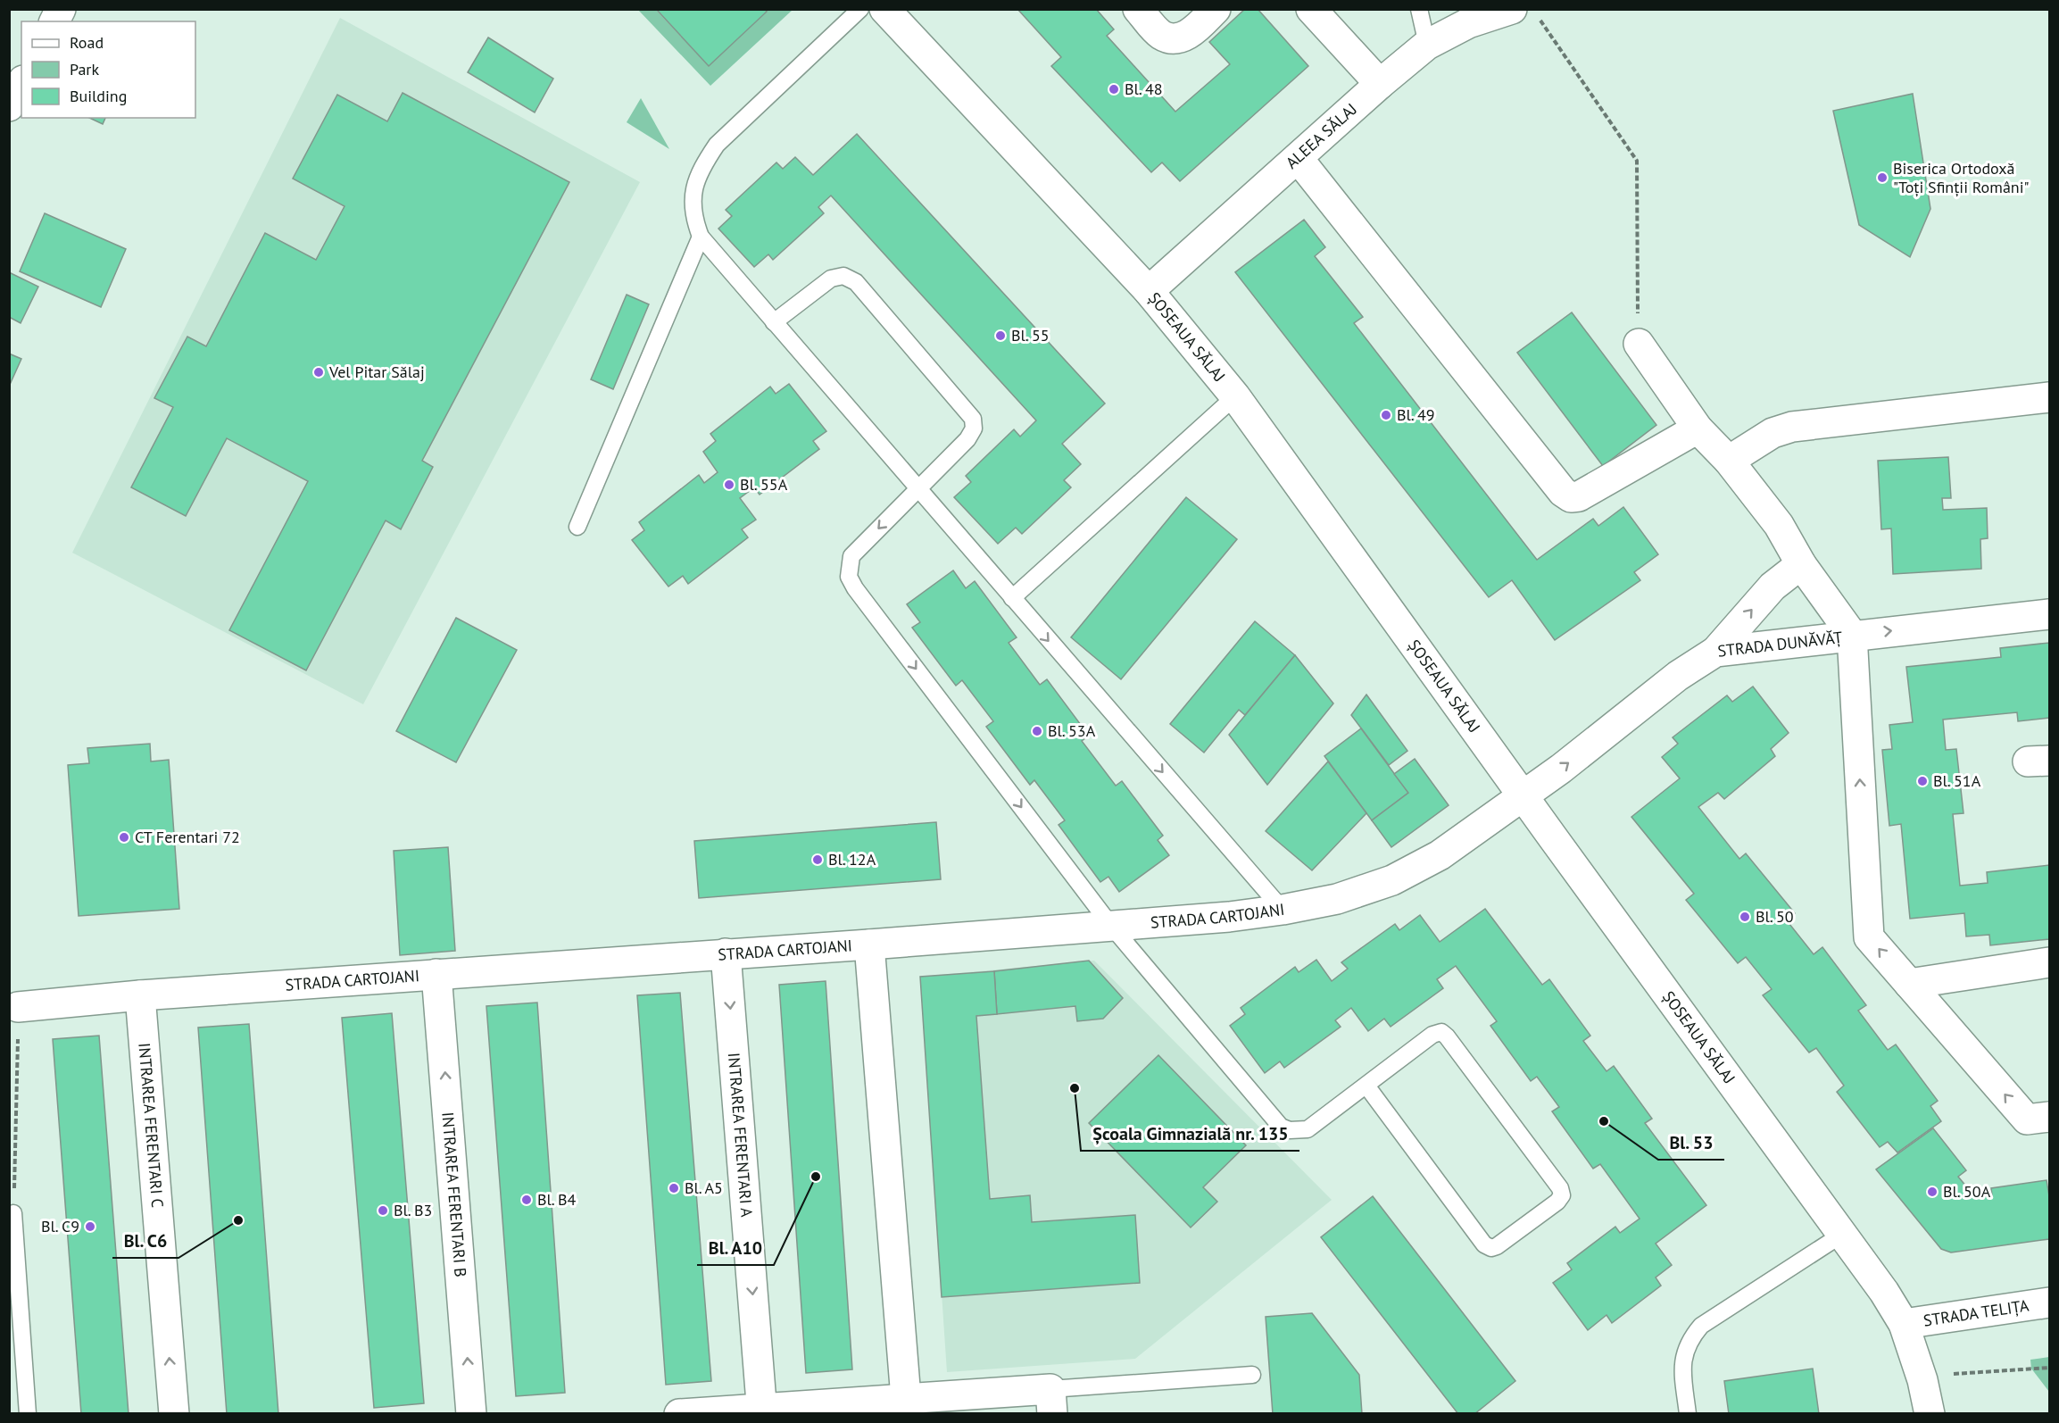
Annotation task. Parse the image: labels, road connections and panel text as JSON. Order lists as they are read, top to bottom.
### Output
{
  "streets": {
    "street": [
      "ALEEA SĂLAJ",
      "ȘOSEAUA SĂLAJ",
      "STRADA DUNĂVĂȚ",
      "STRADA CARTOJANI",
      "INTRAREA FERENTARI C",
      "INTRAREA FERENTARI A",
      "INTRAREA FERENTARI B",
      "STRADA TELIȚA"
    ]
  },
  "crossings": [
    ["ALEEA SĂLAJ", "ȘOSEAUA SĂLAJ"],
    ["ȘOSEAUA SĂLAJ", "STRADA DUNĂVĂȚ"],
    ["ȘOSEAUA SĂLAJ", "STRADA CARTOJANI"],
    ["ȘOSEAUA SĂLAJ", "STRADA TELIȚA"],
    ["STRADA DUNĂVĂȚ", "STRADA CARTOJANI"],
    ["STRADA CARTOJANI", "INTRAREA FERENTARI C"],
    ["STRADA CARTOJANI", "INTRAREA FERENTARI A"],
    ["STRADA CARTOJANI", "INTRAREA FERENTARI B"]
  ],
  "one_way": ["INTRAREA FERENTARI C", "INTRAREA FERENTARI B"],
  "places": [
    "Bl. 48",
    "Biserica Ortodoxă \"Toți Sfinții Români\"",
    "Bl. 55",
    "Vel Pitar Sălaj",
    "Bl. 49",
    "Bl. 55A",
    "Bl. 53A",
    "Bl. 51A",
    "CT Ferentari 72",
    "Bl. 12A",
    "Bl. 50",
    "Școala Gimnazială nr. 135",
    "Bl. 53",
    "Bl. A10",
    "Bl. A5",
    "Bl. 50A",
    "Bl. B4",
    "Bl. B3",
    "Bl. C6",
    "Bl. C9"
  ],
  "legend": ["Road", "Park", "Building"]
}
